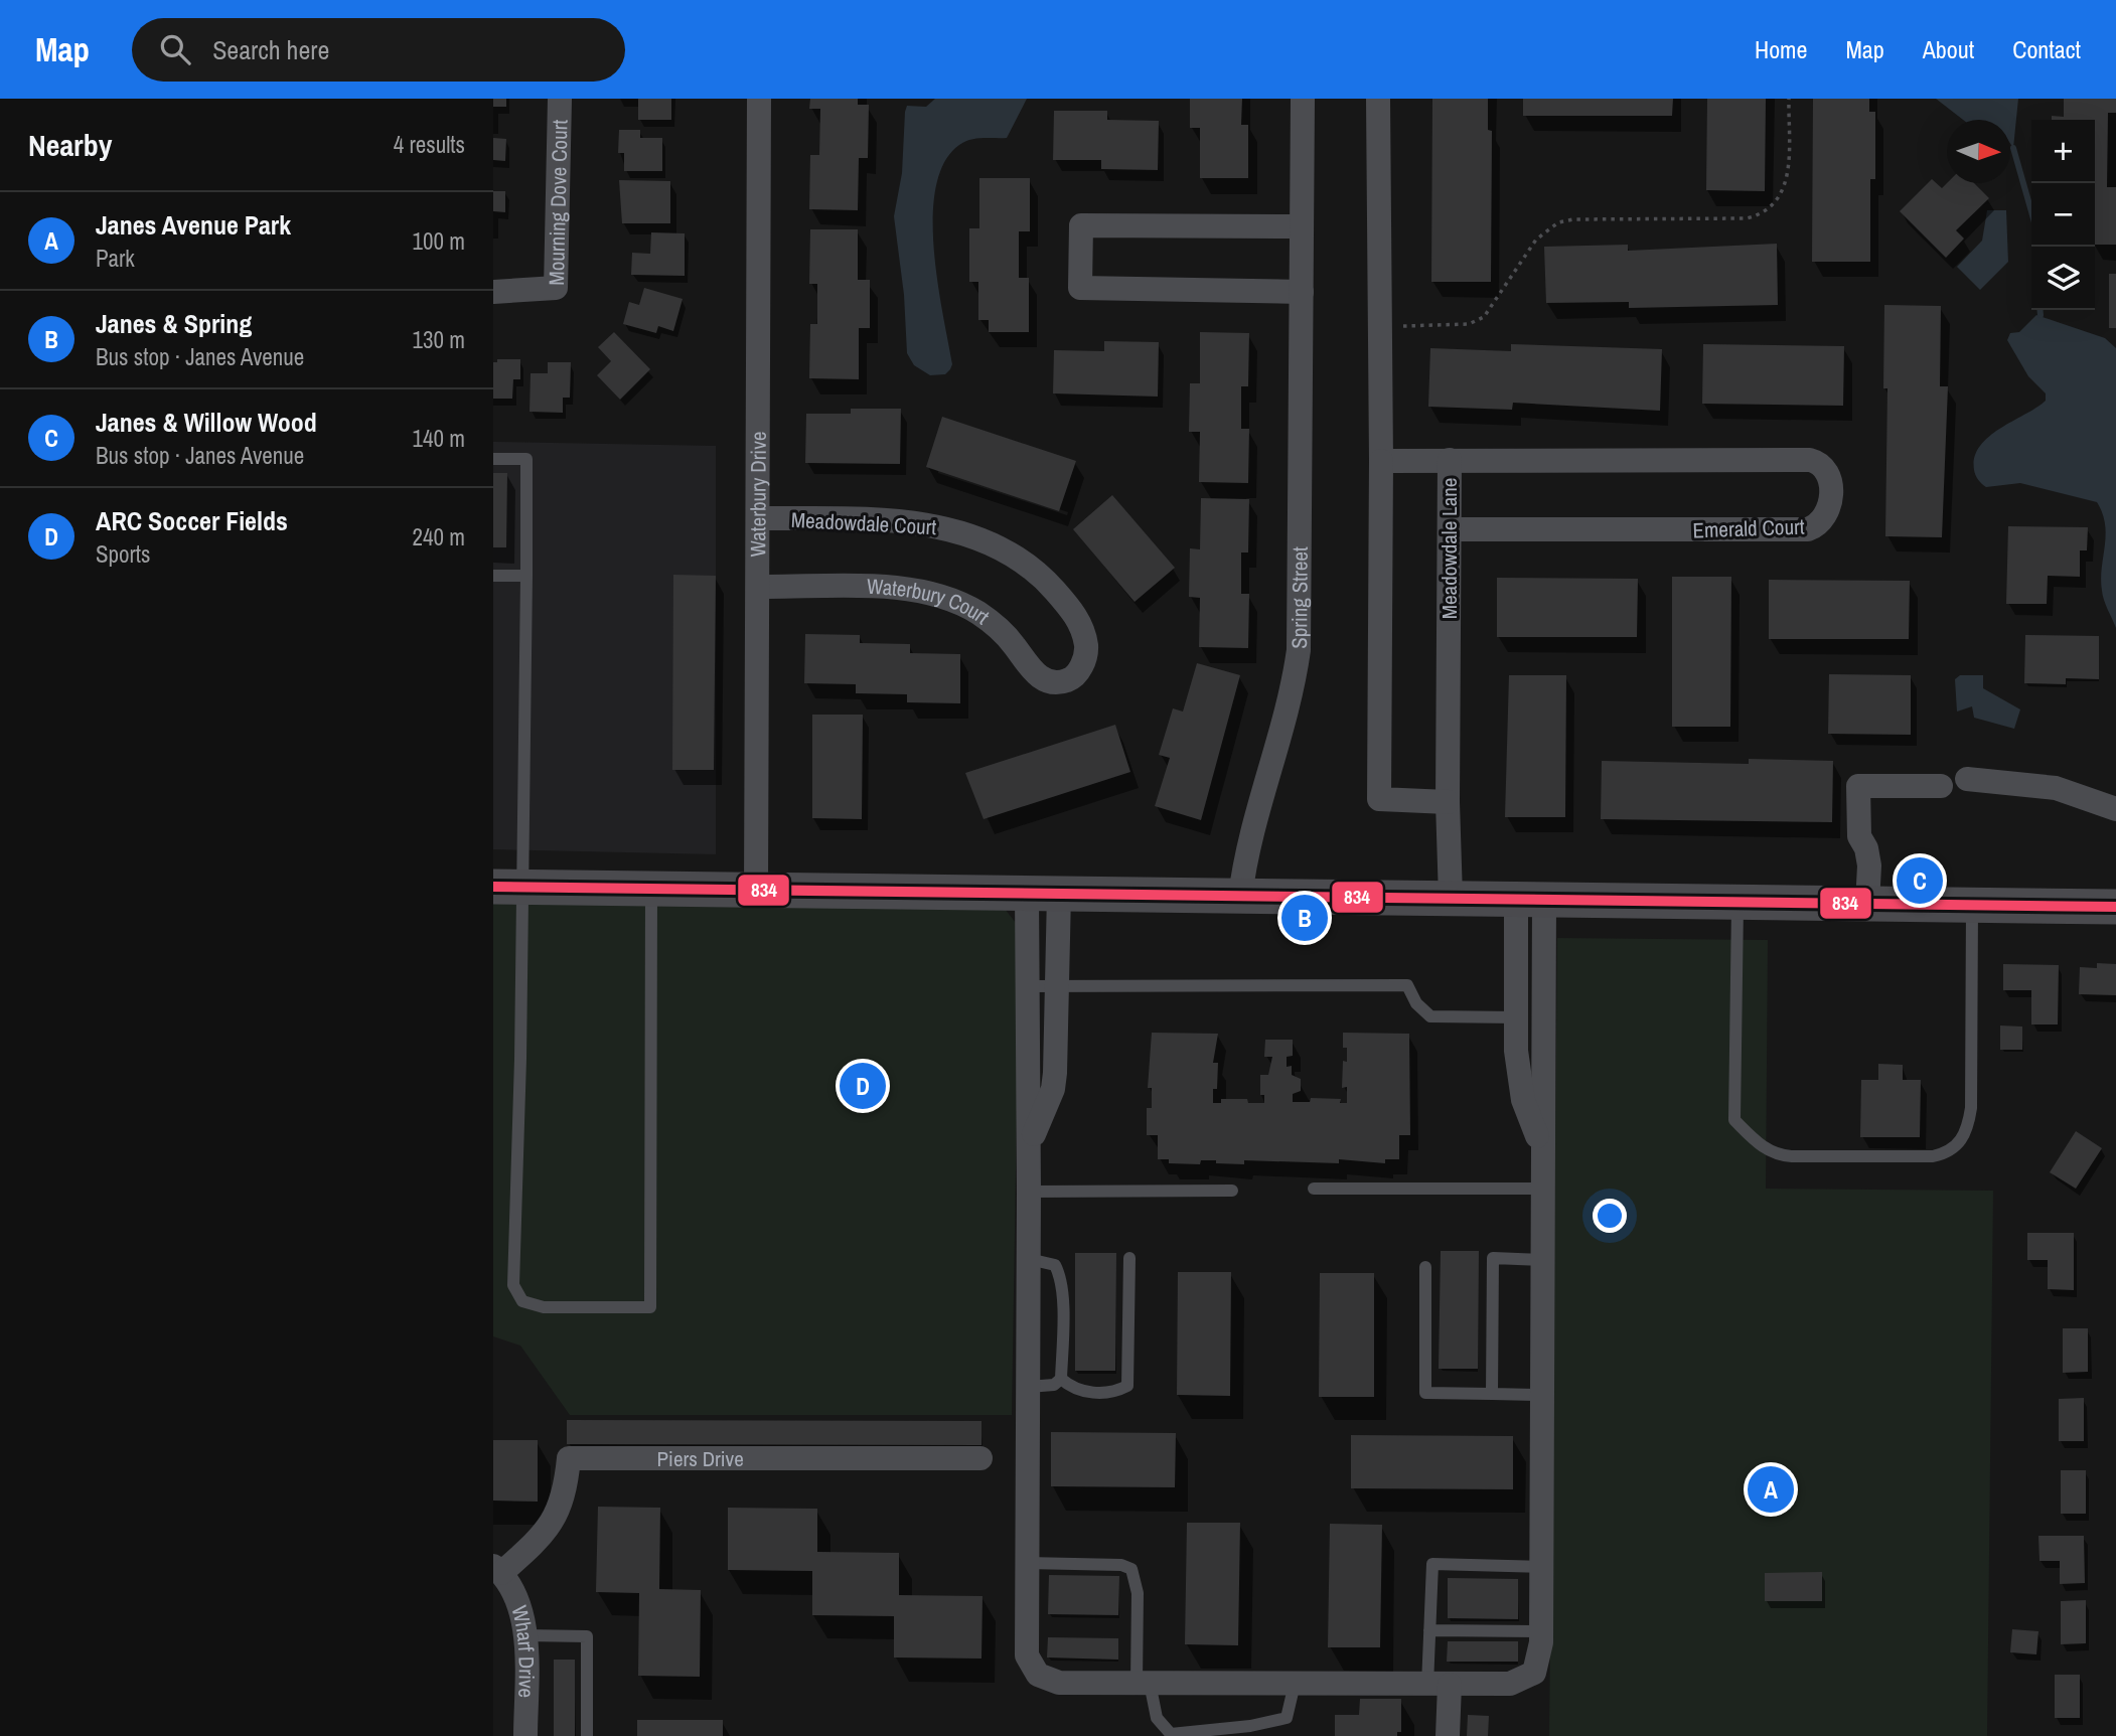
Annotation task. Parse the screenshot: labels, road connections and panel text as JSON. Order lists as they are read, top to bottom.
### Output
{
  "streets": {
    "street": [
      "Mourning Dove Court",
      "Waterbury Drive",
      "Meadowdale Court",
      "Emerald Court",
      "Meadowdale Lane",
      "Spring Street",
      "Waterbury Court",
      "Piers Drive",
      "Wharf Drive"
    ]
  },
  "crossings": [
    ["Waterbury Drive", "Meadowdale Court"],
    ["Waterbury Drive", "Waterbury Court"],
    ["Meadowdale Court", "Waterbury Court"],
    ["Emerald Court", "Meadowdale Lane"],
    ["Piers Drive", "Wharf Drive"]
  ],
  "lines": ["transit line 834"],
  "north": "right",
  "page": {
    "header": "Map",
    "search": "Search here",
    "nav": [
      "Home",
      "Map",
      "About",
      "Contact"
    ],
    "heading": ["Nearby", "4 results"],
    "map_buttons": ["+", "−"],
    "list": [
      {
        "mark": "A",
        "name": "Janes Avenue Park",
        "note": "Park",
        "value": "100 m"
      },
      {
        "mark": "B",
        "name": "Janes & Spring",
        "note": "Bus stop · Janes Avenue",
        "value": "130 m"
      },
      {
        "mark": "C",
        "name": "Janes & Willow Wood",
        "note": "Bus stop · Janes Avenue",
        "value": "140 m"
      },
      {
        "mark": "D",
        "name": "ARC Soccer Fields",
        "note": "Sports",
        "value": "240 m"
      }
    ],
    "pins": [
      "C",
      "B",
      "D",
      "A"
    ]
  }
}
